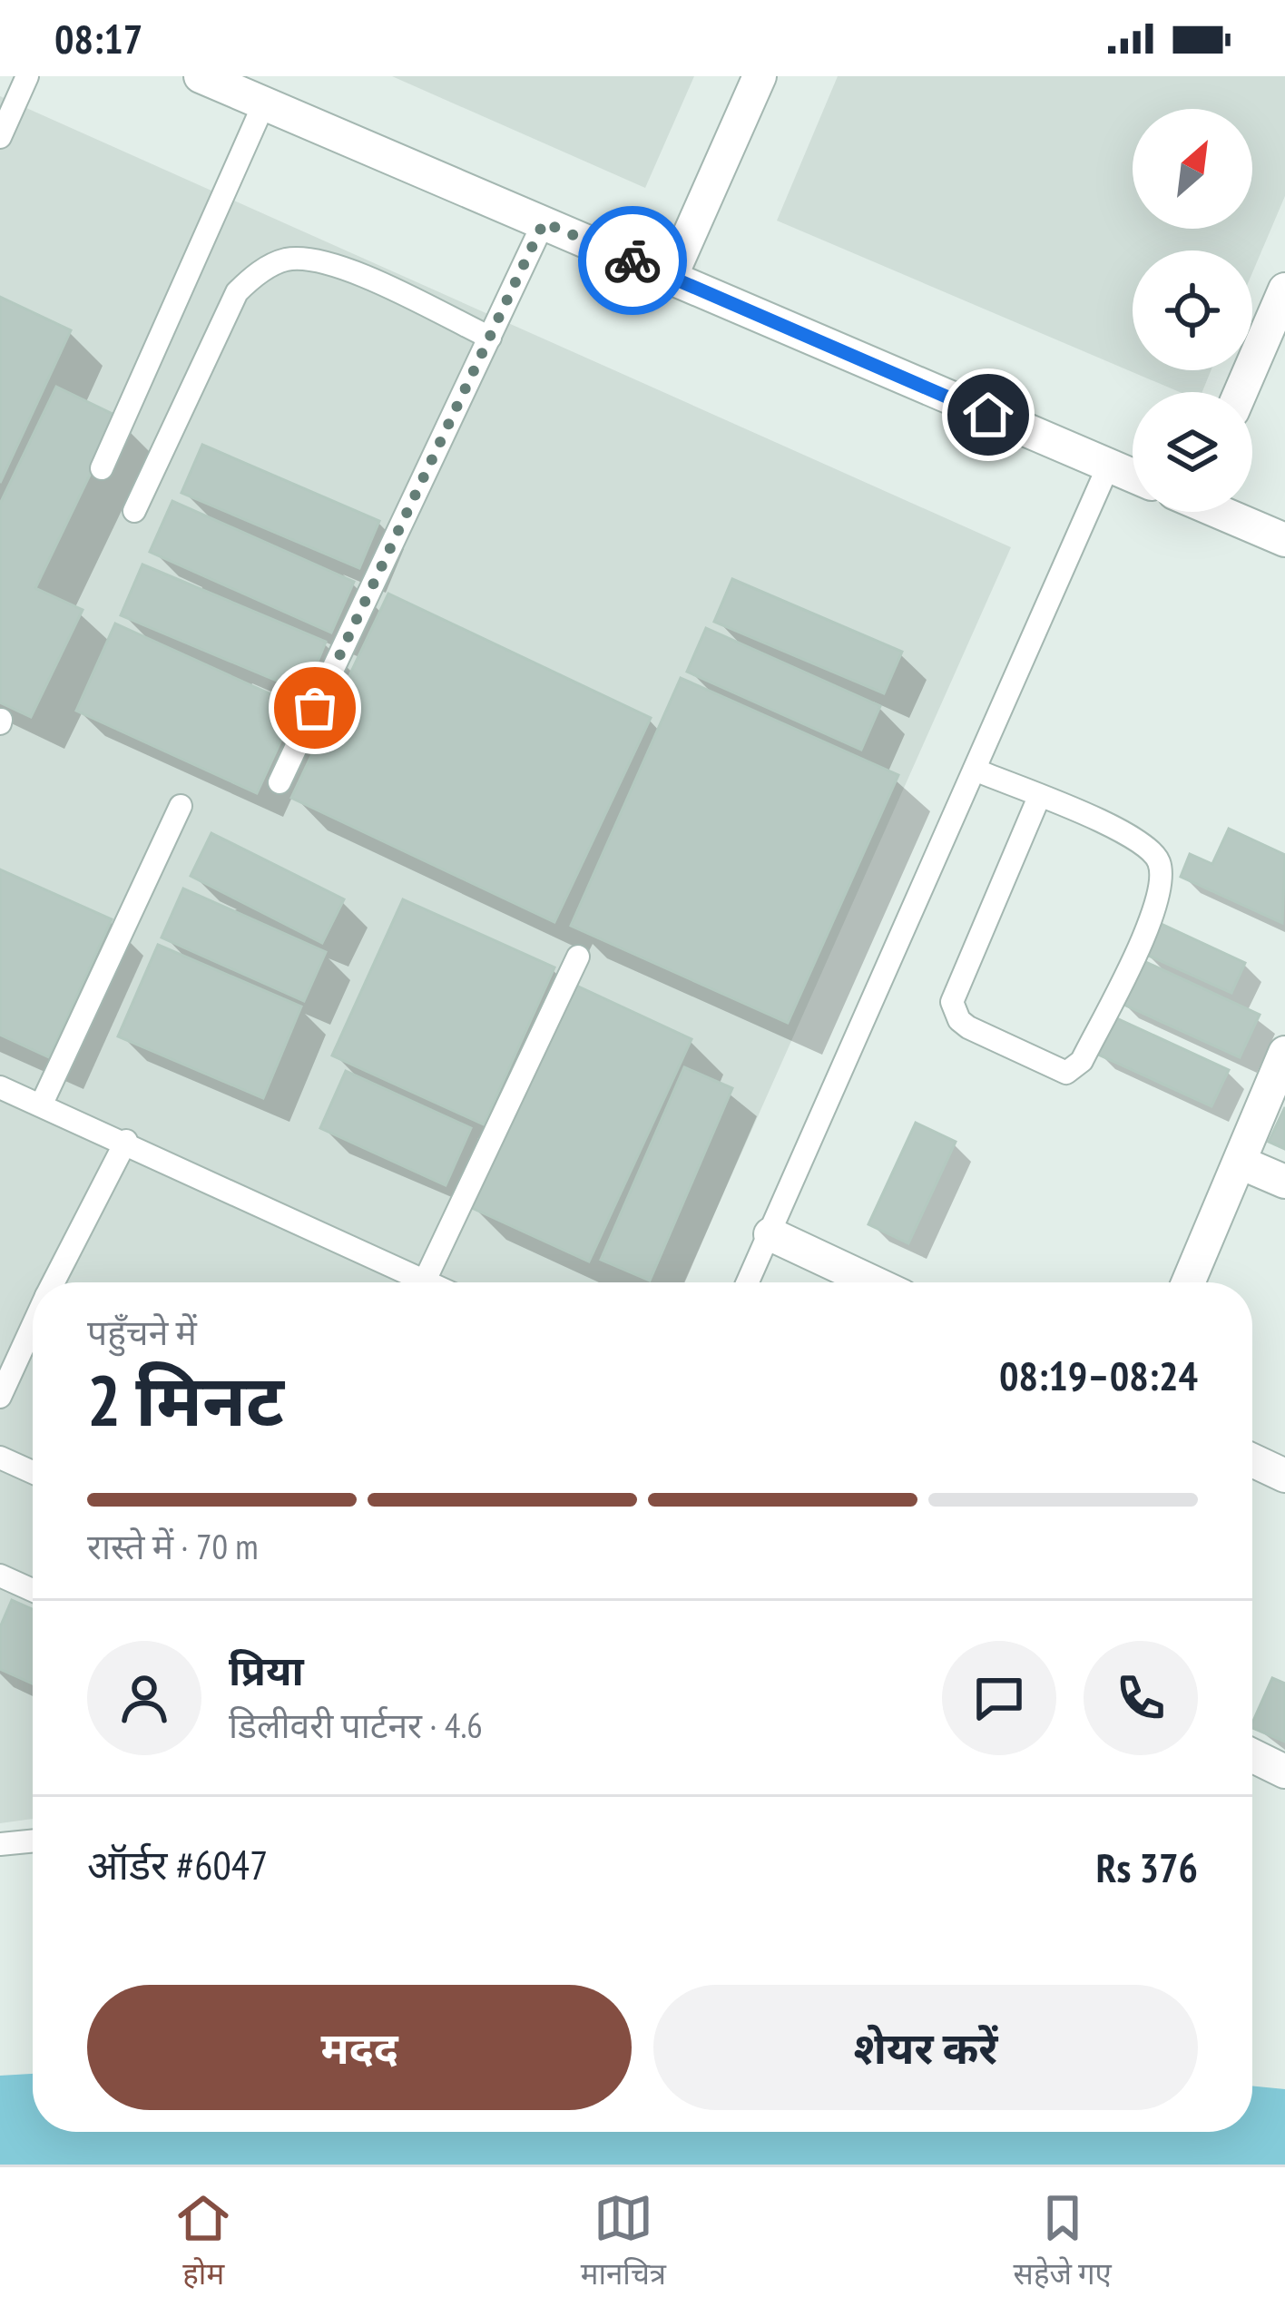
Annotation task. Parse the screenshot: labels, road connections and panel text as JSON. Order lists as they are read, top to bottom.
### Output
{
  "north": "top right",
  "page": {
    "status": "08:17",
    "heading": ["2 मिनट", "पहुँचने में", "08:19–08:24"],
    "panel": [
      "प्रिया",
      "डिलीवरी पार्टनर · 4.6",
      "ऑर्डर #6047",
      "Rs 376"
    ],
    "bar": "रास्ते में · 70 m",
    "buttons": ["मदद", "शेयर करें"],
    "tabs": ["होम", "मानचित्र", "सहेजे गए"]
  }
}
